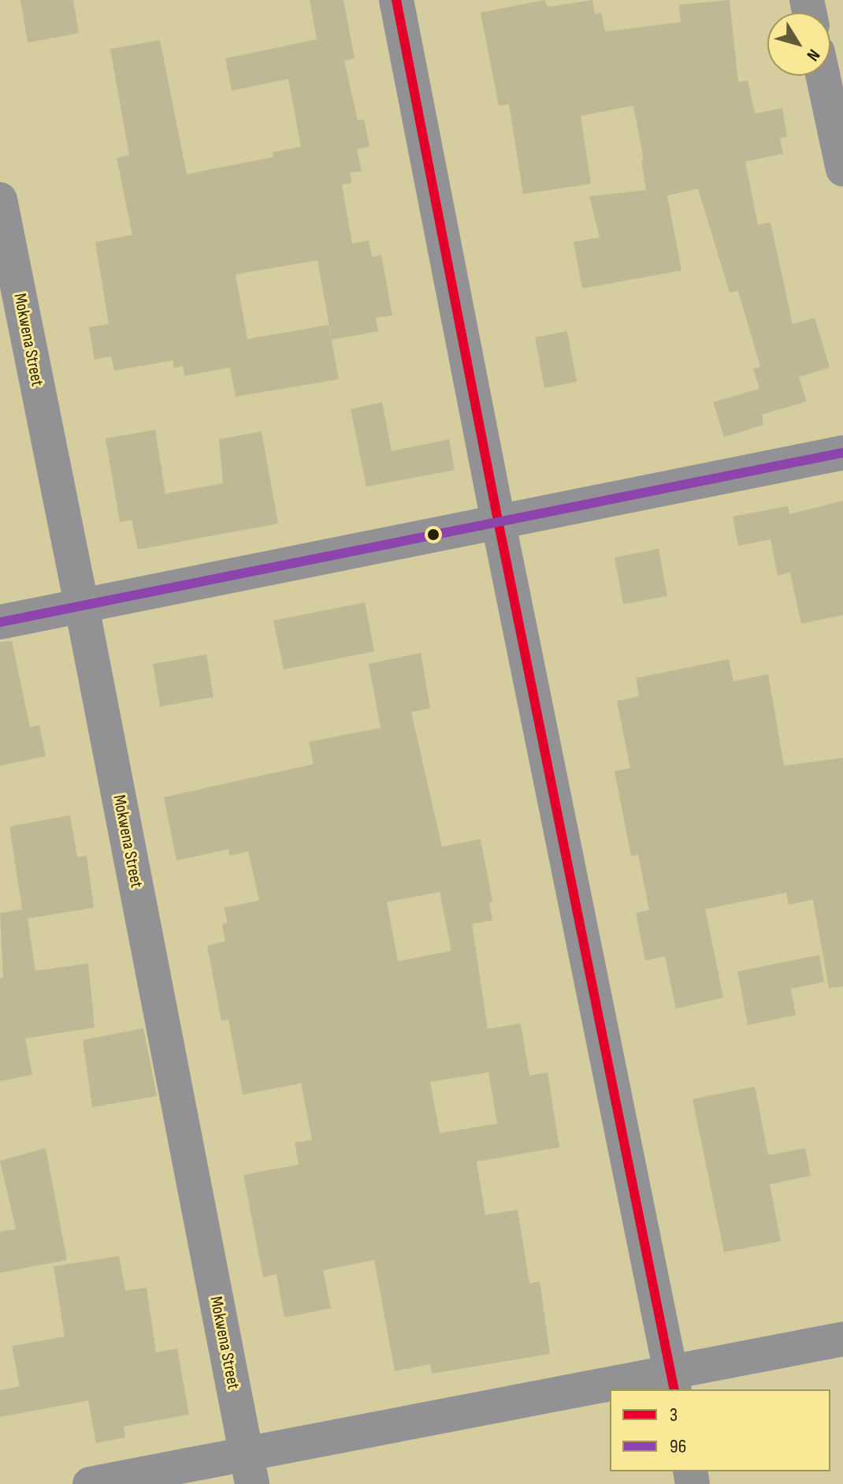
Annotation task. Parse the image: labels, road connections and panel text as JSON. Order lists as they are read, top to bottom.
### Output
{
  "streets": {
    "street": ["Mokwena Street"]
  },
  "lines": ["transit line 3", "transit line 96"],
  "legend": ["3", "96"],
  "north": "bottom right"
}
